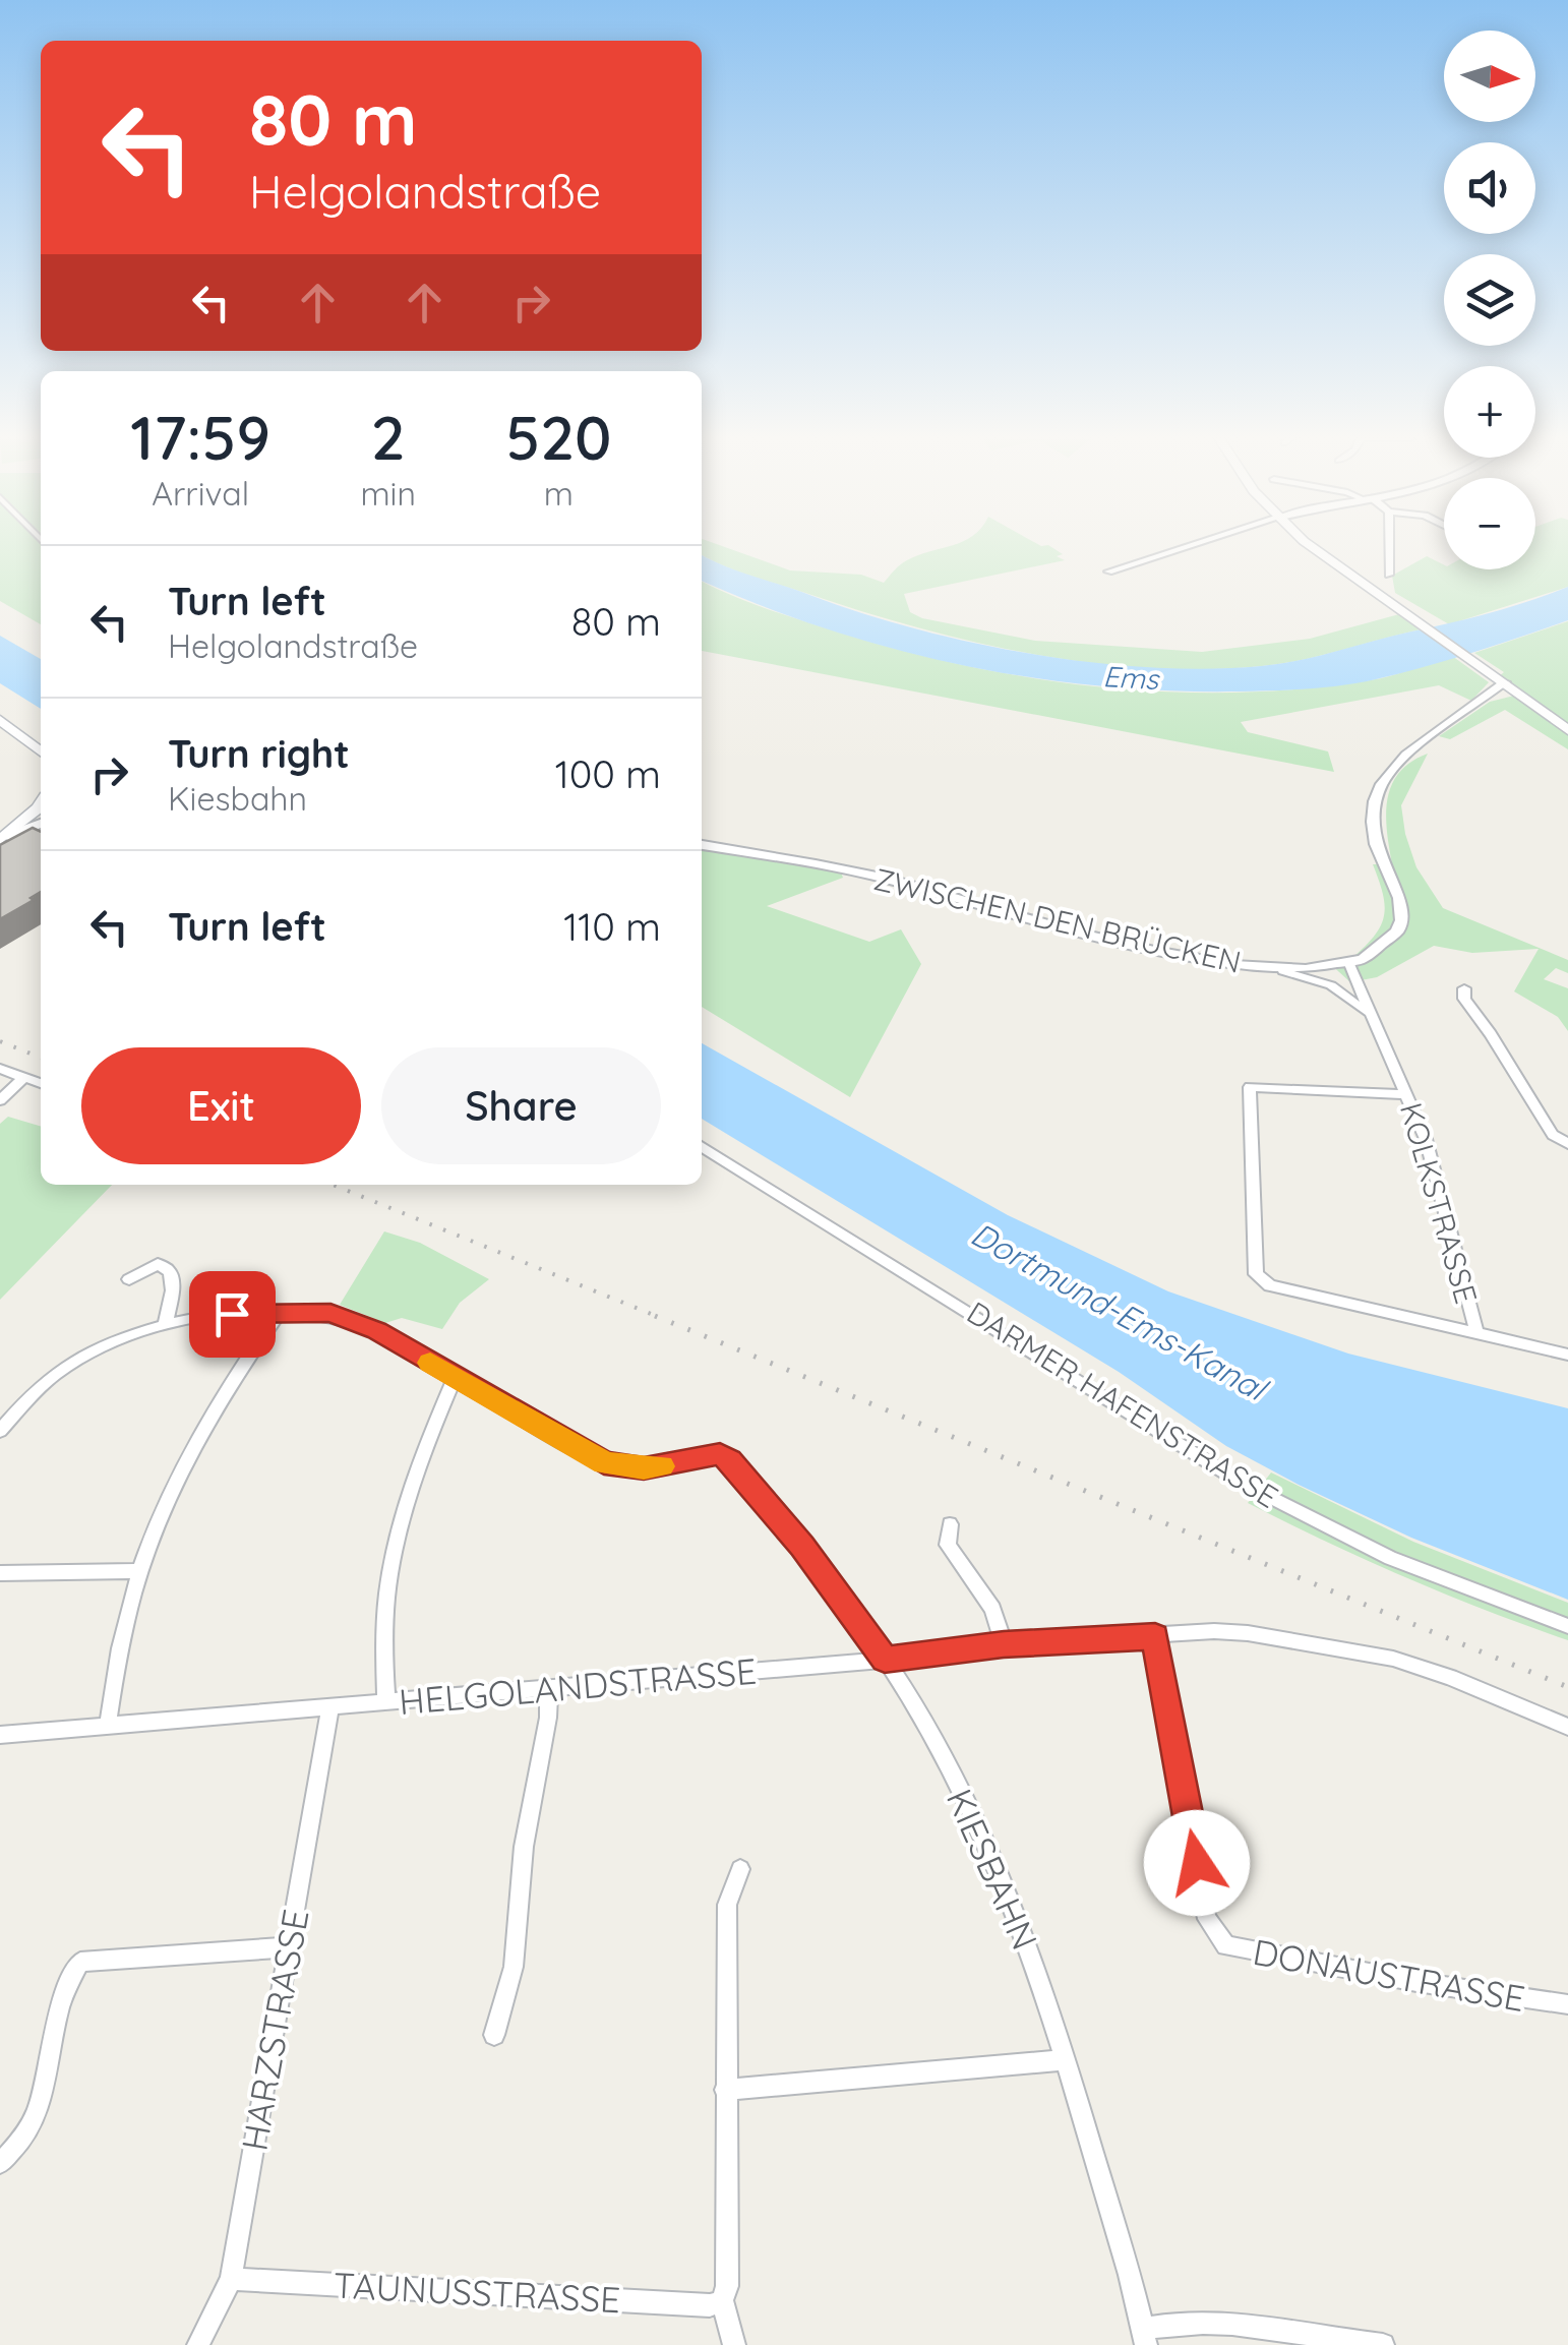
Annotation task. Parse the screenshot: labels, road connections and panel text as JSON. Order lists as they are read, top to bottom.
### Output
{
  "streets": {
    "street": [
      "ZWISCHEN DEN BRÜCKEN",
      "KOLKSTRASSE",
      "DARMER HAFENSTRASSE",
      "HELGOLANDSTRASSE",
      "KIESBAHN",
      "DONAUSTRASSE",
      "HARZSTRASSE",
      "TAUNUSSTRASSE"
    ]
  },
  "crossings": [
    ["ZWISCHEN DEN BRÜCKEN", "KOLKSTRASSE"],
    ["HELGOLANDSTRASSE", "KIESBAHN"],
    ["HELGOLANDSTRASSE", "DONAUSTRASSE"],
    ["HELGOLANDSTRASSE", "HARZSTRASSE"],
    ["HARZSTRASSE", "TAUNUSSTRASSE"]
  ],
  "water": ["Ems", "Dortmund-Ems-Kanal"],
  "north": "right",
  "page": {
    "map_buttons": ["+", "−"],
    "turn": ["80 m", "Helgolandstraße"],
    "eta": [
      "17:59",
      "Arrival",
      "2",
      "min",
      "520",
      "m"
    ],
    "list": [
      {
        "name": "Turn left",
        "note": "Helgolandstraße",
        "value": "80 m"
      },
      {
        "name": "Turn right",
        "note": "Kiesbahn",
        "value": "100 m"
      },
      {
        "name": "Turn left",
        "value": "110 m"
      }
    ],
    "buttons": ["Exit", "Share"]
  }
}
